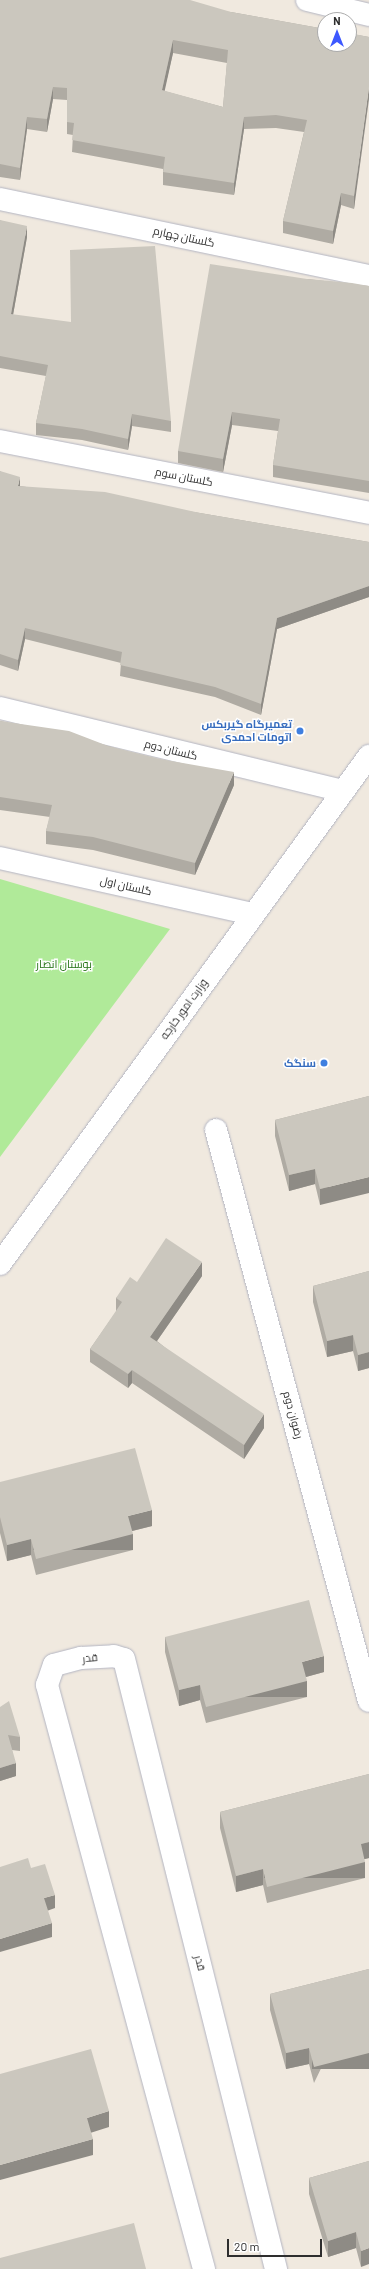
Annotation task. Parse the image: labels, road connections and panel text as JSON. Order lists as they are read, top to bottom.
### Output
{
  "streets": {
    "street": [
      "گلستان چهارم",
      "گلستان سوم",
      "گلستان دوم",
      "گلستان اول",
      "وزارت امور خارجه",
      "رضوان دوم",
      "قدر"
    ]
  },
  "crossings": [
    ["گلستان دوم", "وزارت امور خارجه"],
    ["گلستان اول", "وزارت امور خارجه"]
  ],
  "parks": ["بوستان انصار"],
  "places": ["تعمیرگاه گیربکس اتومات احمدی", "سنگک"],
  "scale_bar": "20 m",
  "north": "top"
}
